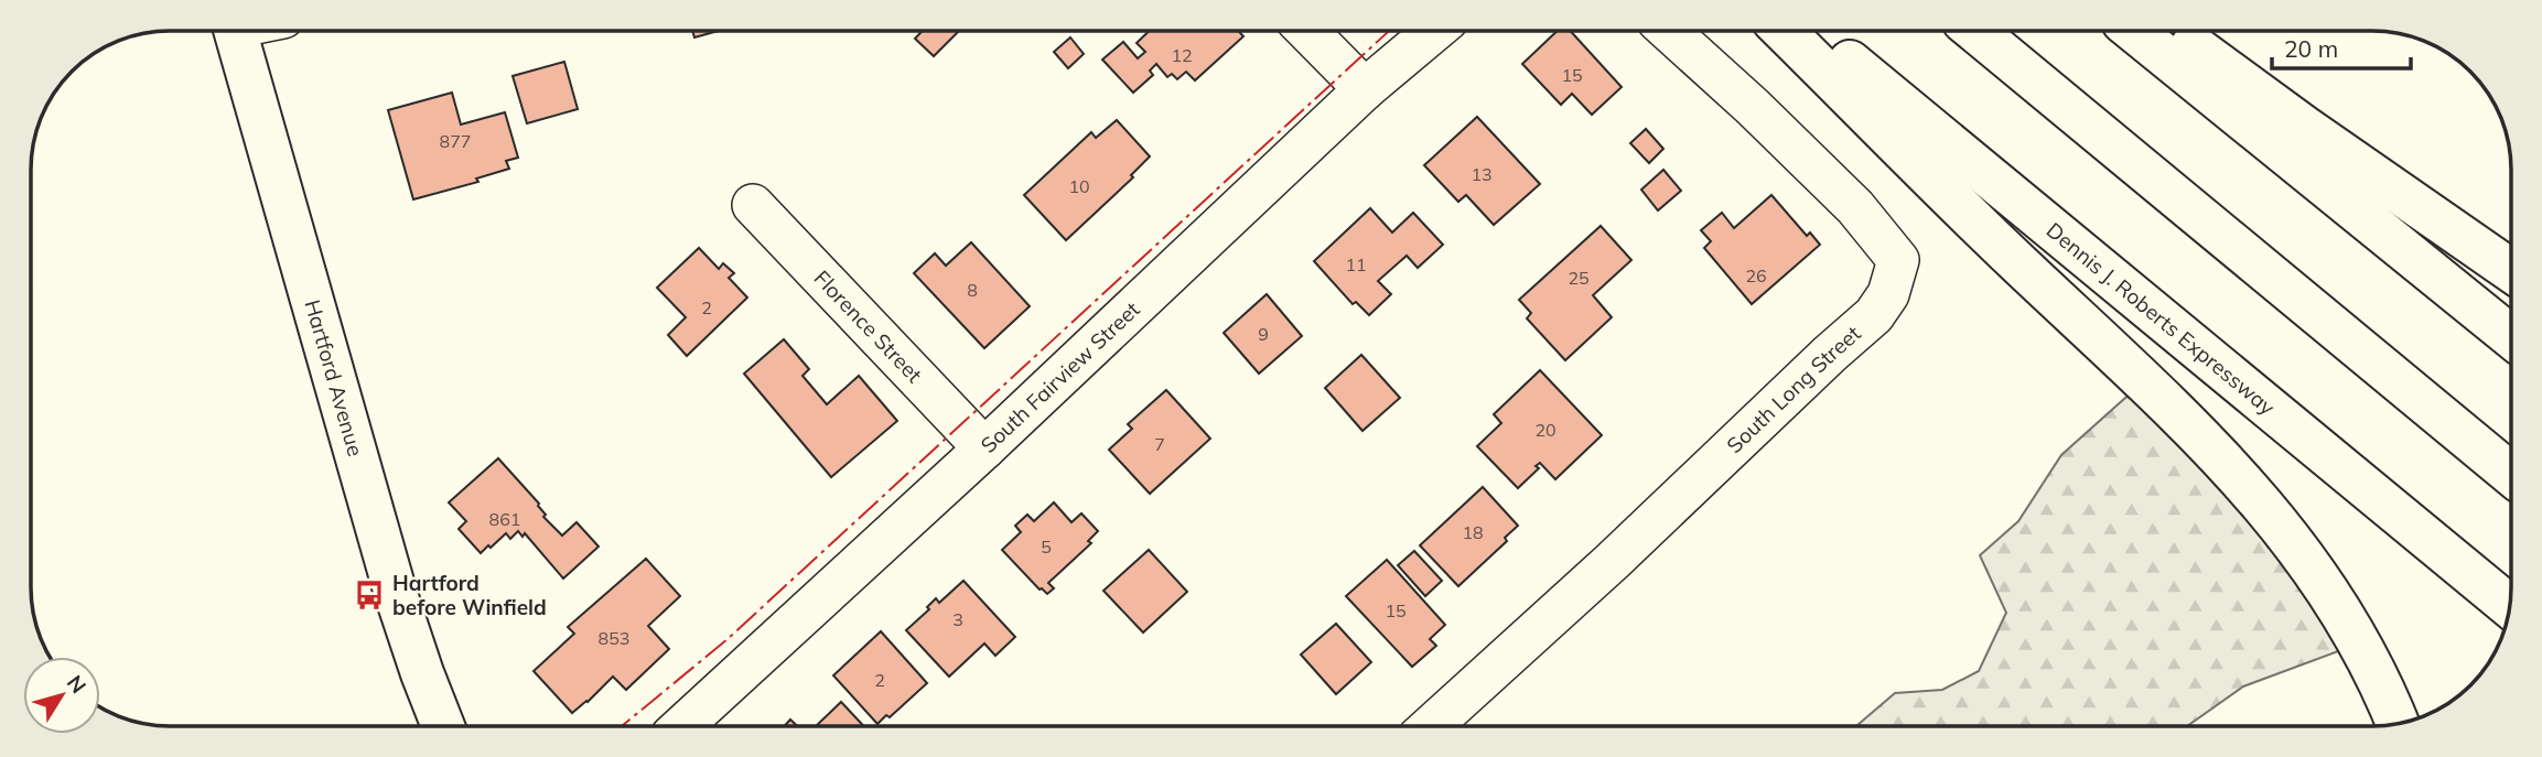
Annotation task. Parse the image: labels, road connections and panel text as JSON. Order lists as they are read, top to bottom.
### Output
{
  "streets": {
    "main road": ["Dennis J. Roberts Expressway", "Hartford Avenue"],
    "street": ["Florence Street", "South Fairview Street", "South Long Street"]
  },
  "crossings": [
    ["Florence Street", "South Fairview Street"]
  ],
  "places": {
    "bus stop": ["Hartford before Winfield"]
  },
  "house_numbers": [
    "12",
    "15",
    "877",
    "13",
    "10",
    "11",
    "26",
    "25",
    "8",
    "2",
    "9",
    "20",
    "7",
    "861",
    "18",
    "5",
    "15",
    "3",
    "853",
    "2"
  ],
  "scale_bar": "20 m",
  "north": "top right"
}
